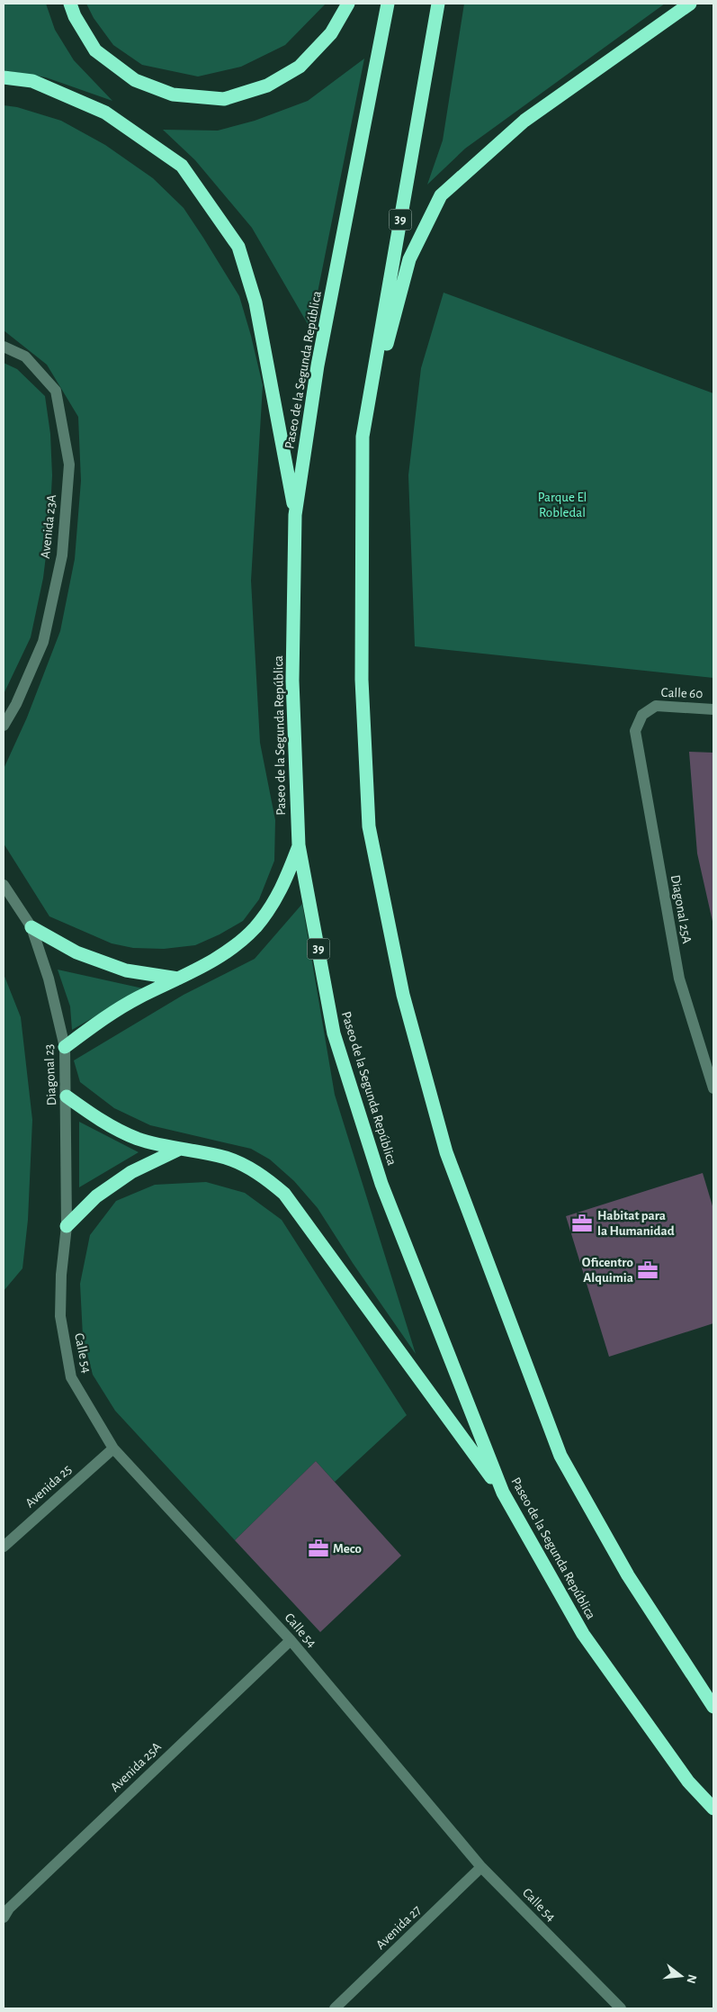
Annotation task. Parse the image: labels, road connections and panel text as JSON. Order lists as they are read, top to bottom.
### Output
{
  "streets": {
    "highway": ["39", "Paseo de la Segunda República"],
    "street": [
      "Avenida 23A",
      "Calle 60",
      "Diagonal 25A",
      "Diagonal 23",
      "Calle 54",
      "Avenida 25",
      "Avenida 25A",
      "Avenida 27"
    ]
  },
  "crossings": [
    ["Calle 60", "Diagonal 25A"],
    ["Diagonal 23", "Calle 54"],
    ["Calle 54", "Avenida 25"],
    ["Calle 54", "Avenida 25A"],
    ["Calle 54", "Avenida 27"]
  ],
  "parks": ["Parque El Robledal"],
  "places": {
    "office": ["Habitat para la Humanidad", "Oficentro Alquimia", "Meco"]
  },
  "north": "right"
}
